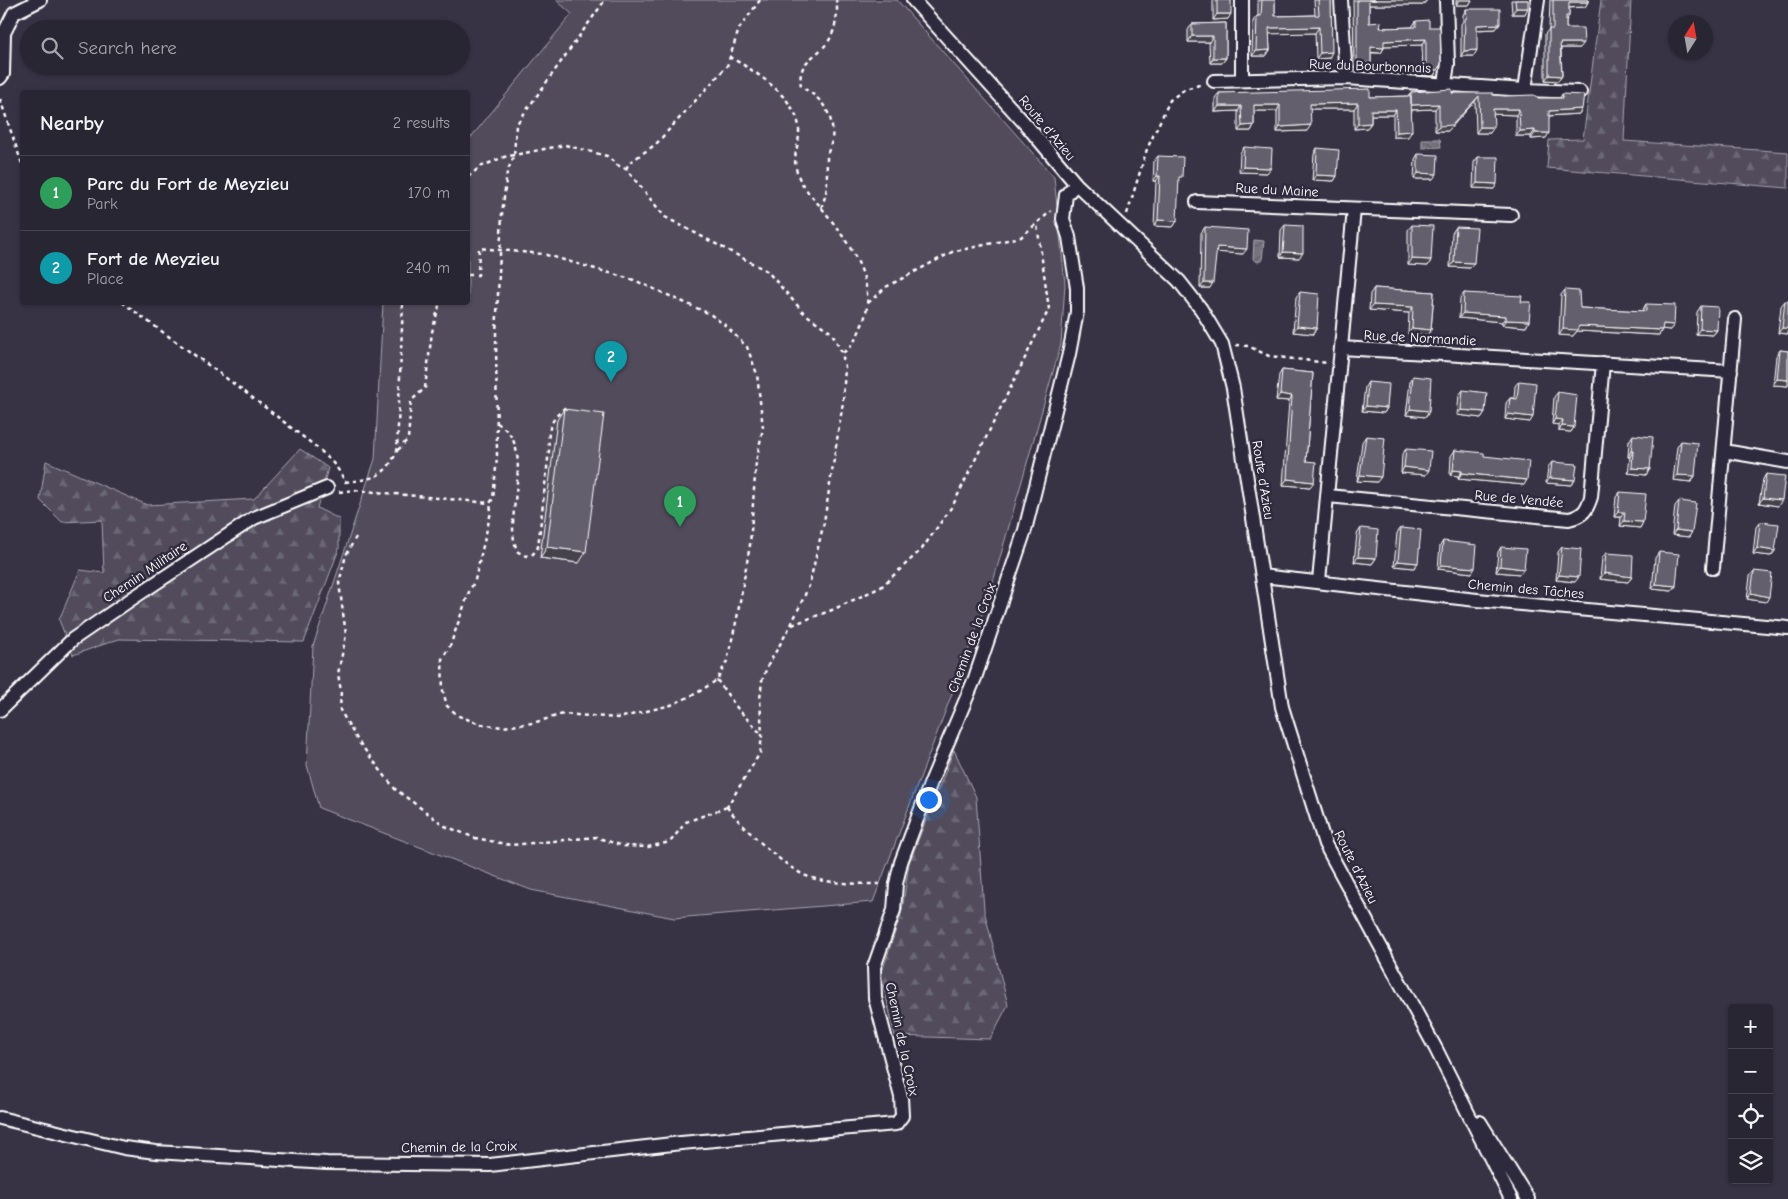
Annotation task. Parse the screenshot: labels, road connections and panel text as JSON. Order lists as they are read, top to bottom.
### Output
{
  "streets": {
    "street": [
      "Rue du Bourbonnais",
      "Route d'Azieu",
      "Rue du Maine",
      "Rue de Normandie",
      "Rue de Vendée",
      "Chemin Militaire",
      "Chemin des Tâches",
      "Chemin de la Croix"
    ]
  },
  "crossings": [
    ["Route d'Azieu", "Chemin des Tâches"],
    ["Route d'Azieu", "Chemin de la Croix"],
    ["Rue de Normandie", "Rue de Vendée"]
  ],
  "north": "top",
  "page": {
    "search": "Search here",
    "heading": ["Nearby", "2 results"],
    "list": [
      {
        "mark": "1",
        "name": "Parc du Fort de Meyzieu",
        "note": "Park",
        "value": "170 m"
      },
      {
        "mark": "2",
        "name": "Fort de Meyzieu",
        "note": "Place",
        "value": "240 m"
      }
    ],
    "pins": ["2", "1"],
    "map_buttons": ["+", "−"]
  }
}
